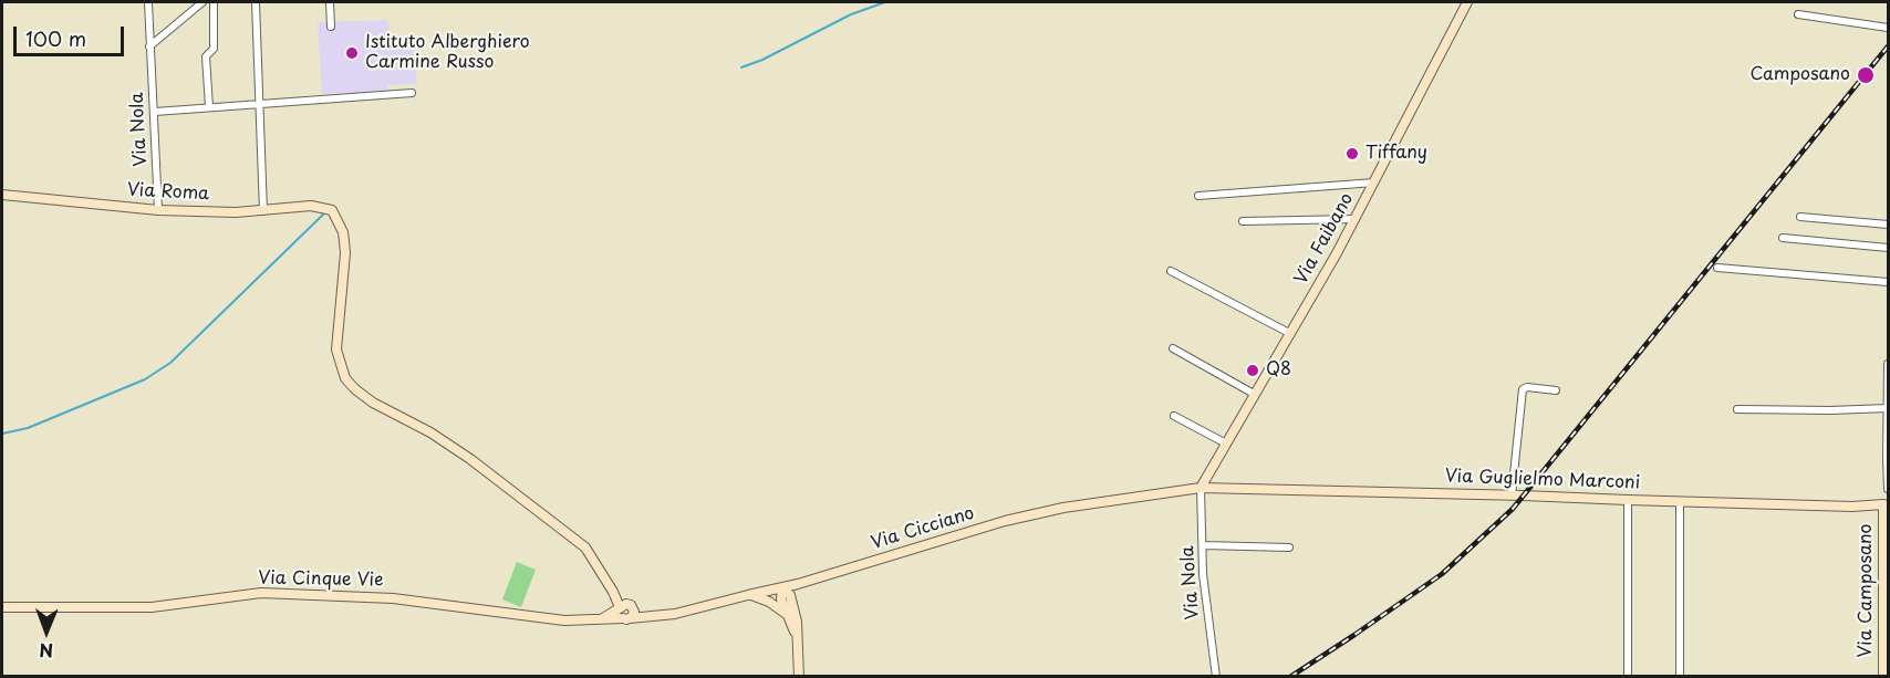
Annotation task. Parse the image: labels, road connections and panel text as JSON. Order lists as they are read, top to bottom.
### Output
{
  "streets": {
    "street": [
      "Via Nola",
      "Via Roma",
      "Via Faibano",
      "Via Guglielmo Marconi",
      "Via Cicciano",
      "Via Cinque Vie",
      "Via Camposano"
    ]
  },
  "crossings": [
    ["Via Nola", "Via Roma"],
    ["Via Nola", "Via Faibano"],
    ["Via Nola", "Via Guglielmo Marconi"],
    ["Via Nola", "Via Cicciano"],
    ["Via Roma", "Via Cicciano"],
    ["Via Roma", "Via Cinque Vie"],
    ["Via Faibano", "Via Guglielmo Marconi"],
    ["Via Faibano", "Via Cicciano"],
    ["Via Guglielmo Marconi", "Via Cicciano"],
    ["Via Guglielmo Marconi", "Via Camposano"],
    ["Via Cicciano", "Via Cinque Vie"]
  ],
  "places": [
    "Istituto Alberghiero Carmine Russo",
    "Camposano",
    "Tiffany",
    "Q8"
  ],
  "scale_bar": "100 m",
  "north": "bottom"
}
